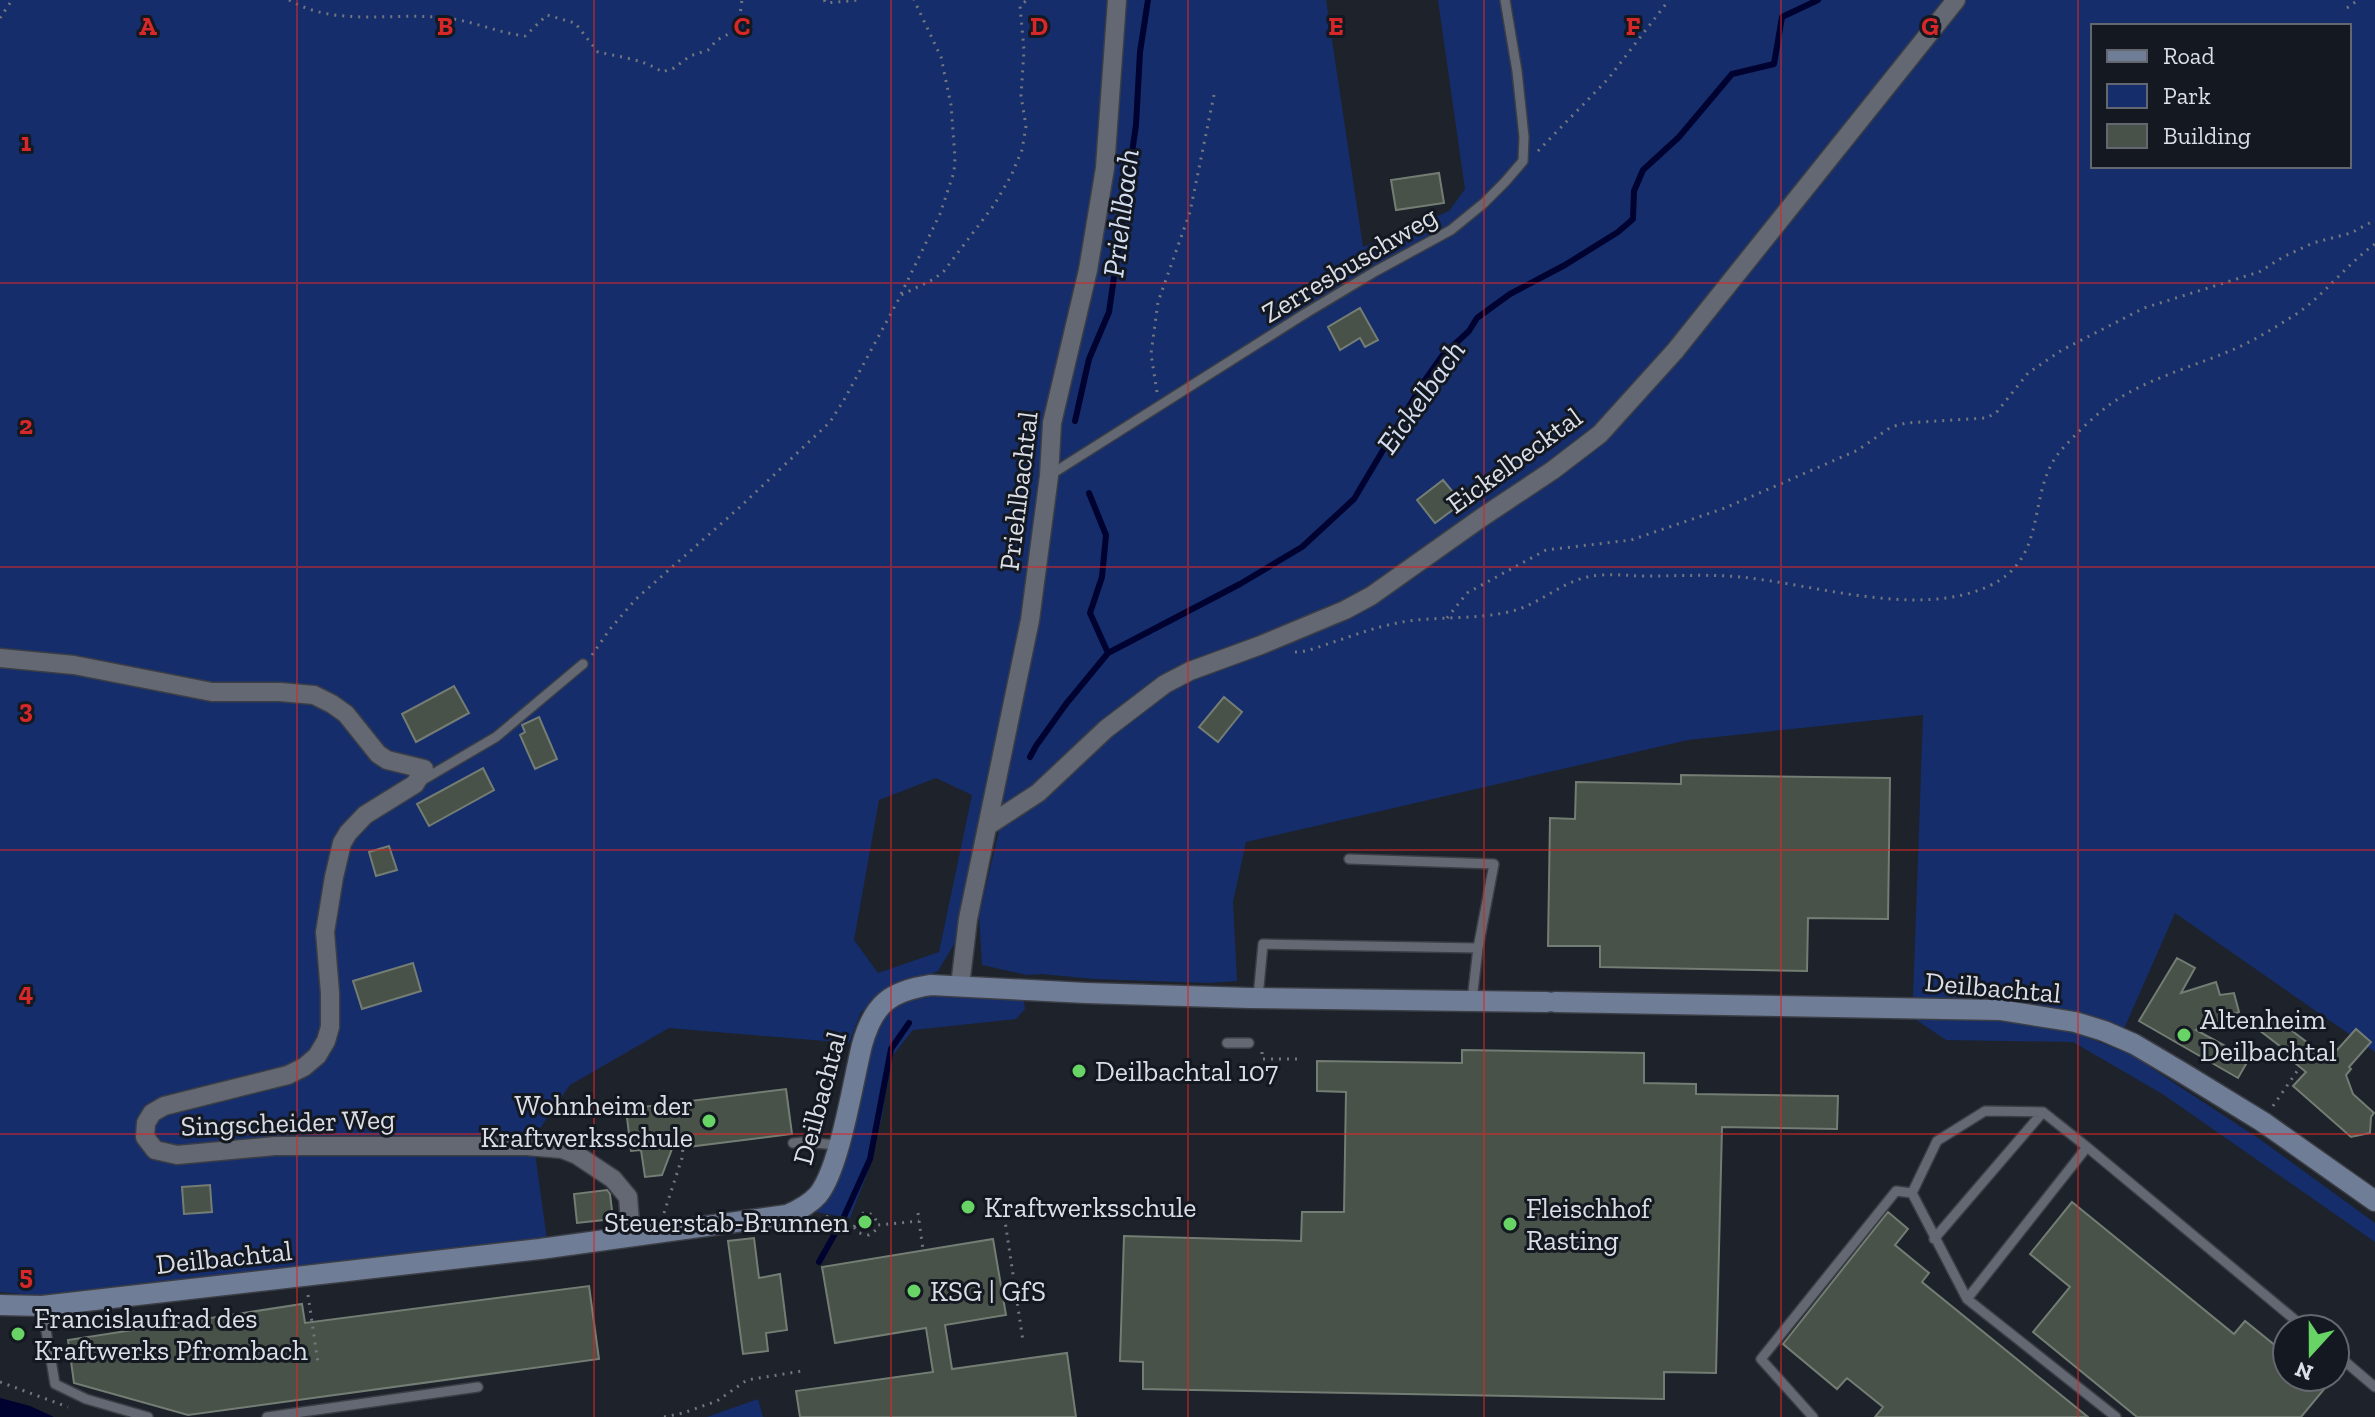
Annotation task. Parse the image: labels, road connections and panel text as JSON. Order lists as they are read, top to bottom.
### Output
{
  "streets": {
    "street": [
      "Eickelbecktal",
      "Priehlbachtal",
      "Deilbachtal",
      "Singscheider Weg"
    ],
    "lane": ["Zerresbuschweg"]
  },
  "crossings": [
    ["Zerresbuschweg", "Priehlbachtal"],
    ["Eickelbecktal", "Priehlbachtal"],
    ["Priehlbachtal", "Deilbachtal"],
    ["Deilbachtal", "Singscheider Weg"]
  ],
  "water": ["Priehlbach", "Eickelbach"],
  "places": [
    "Altenheim Deilbachtal",
    "Deilbachtal 107",
    "Wohnheim der Kraftwerksschule",
    "Kraftwerksschule",
    "Steuerstab-Brunnen",
    "Fleischhof Rasting",
    "KSG | GfS",
    "Francislaufrad des Kraftwerks Pfrombach"
  ],
  "legend": ["Road", "Park", "Building"],
  "north": "bottom",
  "grid": {
    "columns": [
      "A",
      "B",
      "C",
      "D",
      "E",
      "F",
      "G"
    ],
    "rows": [
      "1",
      "2",
      "3",
      "4",
      "5"
    ]
  }
}
